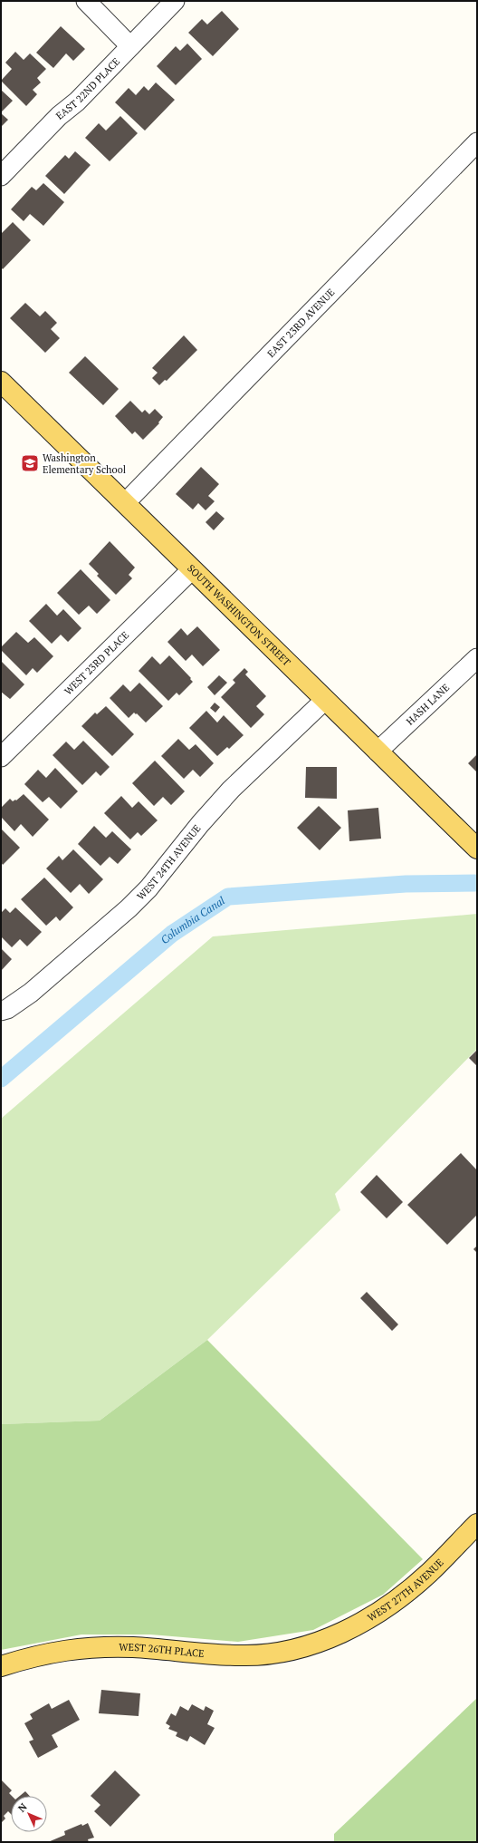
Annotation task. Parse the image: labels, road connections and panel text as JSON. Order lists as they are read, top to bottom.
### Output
{
  "streets": {
    "main road": ["SOUTH WASHINGTON STREET", "WEST 27TH AVENUE", "WEST 26TH PLACE"],
    "street": [
      "EAST 22ND PLACE",
      "EAST 23RD AVENUE",
      "WEST 23RD PLACE",
      "HASH LANE",
      "WEST 24TH AVENUE"
    ]
  },
  "crossings": [
    ["EAST 23RD AVENUE", "SOUTH WASHINGTON STREET"],
    ["SOUTH WASHINGTON STREET", "WEST 23RD PLACE"],
    ["SOUTH WASHINGTON STREET", "HASH LANE"],
    ["SOUTH WASHINGTON STREET", "WEST 24TH AVENUE"],
    ["WEST 27TH AVENUE", "WEST 26TH PLACE"]
  ],
  "water": ["Columbia Canal"],
  "places": {
    "school or university": ["Washington Elementary School"]
  },
  "north": "top left"
}
